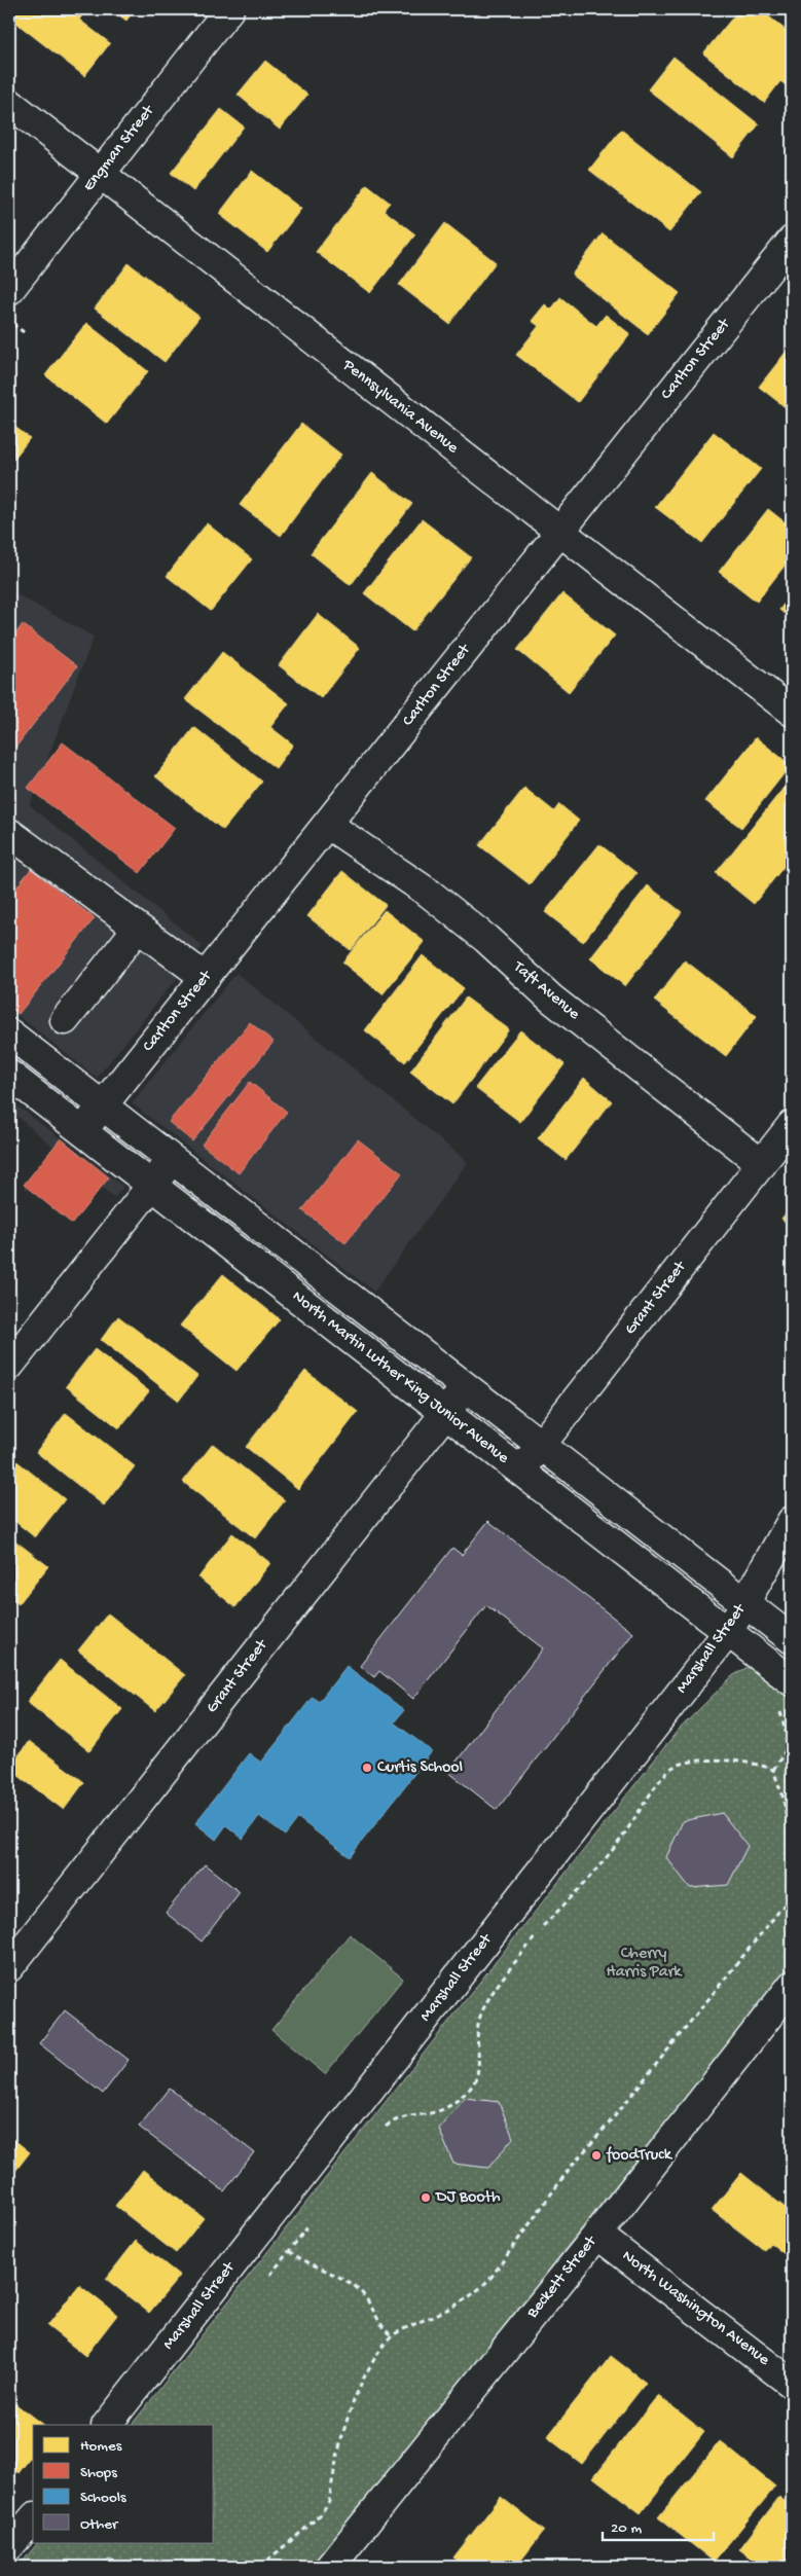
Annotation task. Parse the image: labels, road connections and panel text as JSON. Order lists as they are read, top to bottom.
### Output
{
  "streets": {
    "street": [
      "Engman Street",
      "Carlton Street",
      "Pennsylvania Avenue",
      "Taft Avenue",
      "Grant Street",
      "North Martin Luther King Junior Avenue",
      "Marshall Street",
      "Beckett Street",
      "North Washington Avenue"
    ]
  },
  "crossings": [
    ["Engman Street", "Pennsylvania Avenue"],
    ["Carlton Street", "Pennsylvania Avenue"],
    ["Carlton Street", "Taft Avenue"],
    ["Carlton Street", "North Martin Luther King Junior Avenue"],
    ["Taft Avenue", "Grant Street"],
    ["Grant Street", "North Martin Luther King Junior Avenue"],
    ["North Martin Luther King Junior Avenue", "Marshall Street"],
    ["Beckett Street", "North Washington Avenue"]
  ],
  "parks": ["Cherry Harris Park"],
  "places": ["Curtis School", "foodTruck", "DJ Booth"],
  "legend": [
    "Homes",
    "Shops",
    "Schools",
    "Other"
  ],
  "scale_bar": "20 m"
}
